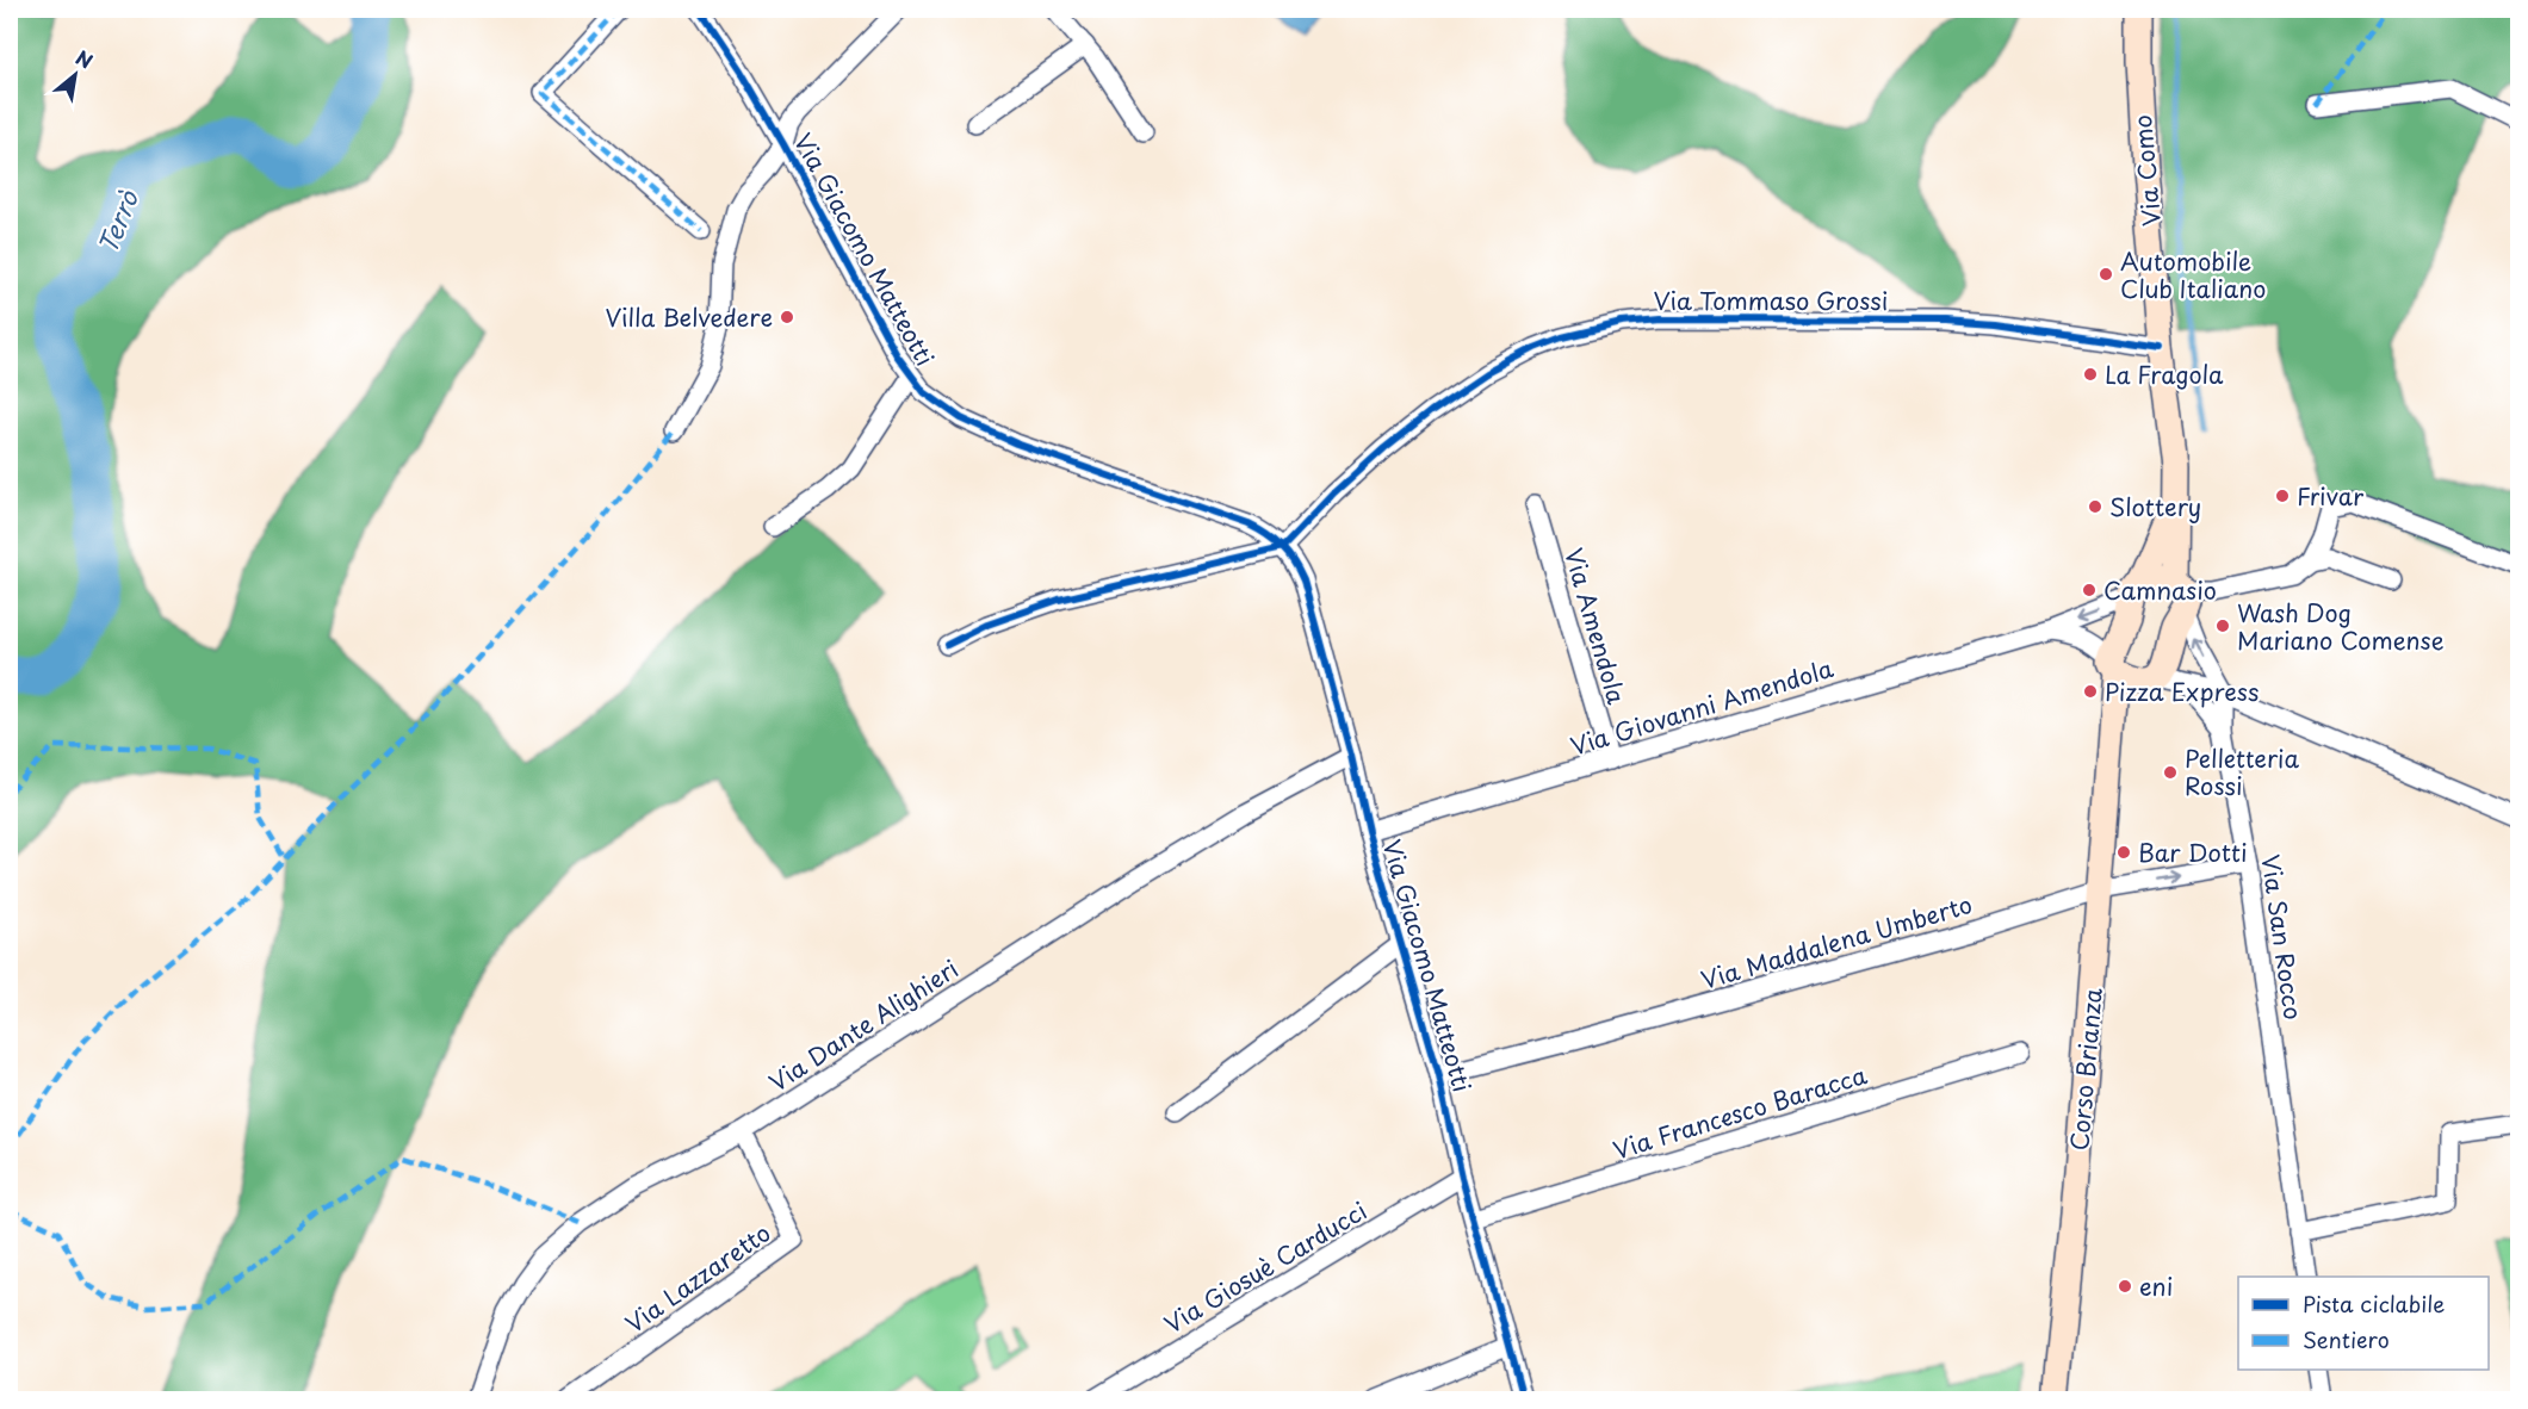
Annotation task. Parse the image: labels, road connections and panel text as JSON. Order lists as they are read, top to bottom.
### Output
{
  "streets": {
    "main road": ["Via Como", "Corso Brianza"],
    "street": [
      "Via Giacomo Matteotti",
      "Via Tommaso Grossi",
      "Via Amendola",
      "Via Giovanni Amendola",
      "Via San Rocco",
      "Via Maddalena Umberto",
      "Via Dante Alighieri",
      "Via Francesco Baracca",
      "Via Giosuè Carducci",
      "Via Lazzaretto"
    ]
  },
  "crossings": [
    ["Via Como", "Via Tommaso Grossi"],
    ["Via Como", "Via Giovanni Amendola"],
    ["Via Como", "Via San Rocco"],
    ["Via Como", "Corso Brianza"],
    ["Via Giacomo Matteotti", "Via Tommaso Grossi"],
    ["Via Giacomo Matteotti", "Via Giovanni Amendola"],
    ["Via Giacomo Matteotti", "Via Maddalena Umberto"],
    ["Via Giacomo Matteotti", "Via Dante Alighieri"],
    ["Via Giacomo Matteotti", "Via Francesco Baracca"],
    ["Via Giacomo Matteotti", "Via Giosuè Carducci"],
    ["Via Amendola", "Via Giovanni Amendola"],
    ["Via Giovanni Amendola", "Corso Brianza"],
    ["Via San Rocco", "Via Maddalena Umberto"],
    ["Via San Rocco", "Corso Brianza"],
    ["Via Maddalena Umberto", "Corso Brianza"],
    ["Via Dante Alighieri", "Via Lazzaretto"]
  ],
  "water": ["Terrò"],
  "places": [
    "Automobile Club Italiano",
    "Villa Belvedere",
    "La Fragola",
    "Frivar",
    "Slottery",
    "Camnasio",
    "Wash Dog Mariano Comense",
    "Pizza Express",
    "Pelletteria Rossi",
    "Bar Dotti",
    "eni"
  ],
  "legend": ["Pista ciclabile", "Sentiero"],
  "north": "top right"
}
